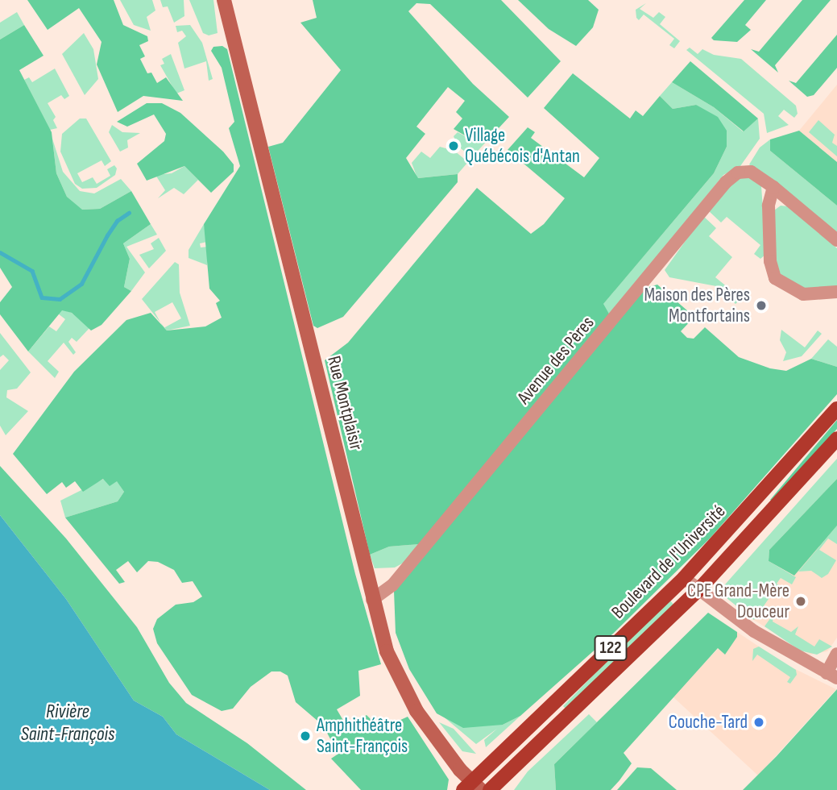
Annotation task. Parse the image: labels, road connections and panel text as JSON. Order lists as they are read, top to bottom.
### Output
{
  "streets": {
    "main road": ["Boulevard de l'Université", "122"],
    "street": ["Avenue des Pères", "Rue Montplaisir"]
  },
  "crossings": [
    ["Avenue des Pères", "Rue Montplaisir"],
    ["Rue Montplaisir", "Boulevard de l'Université"]
  ],
  "water": ["Rivière Saint-François"],
  "places": [
    "Village Québécois d'Antan",
    "Maison des Pères Montfortains",
    "CPE Grand-Mère Douceur",
    "Couche-Tard",
    "Amphithéâtre Saint-François"
  ]
}
